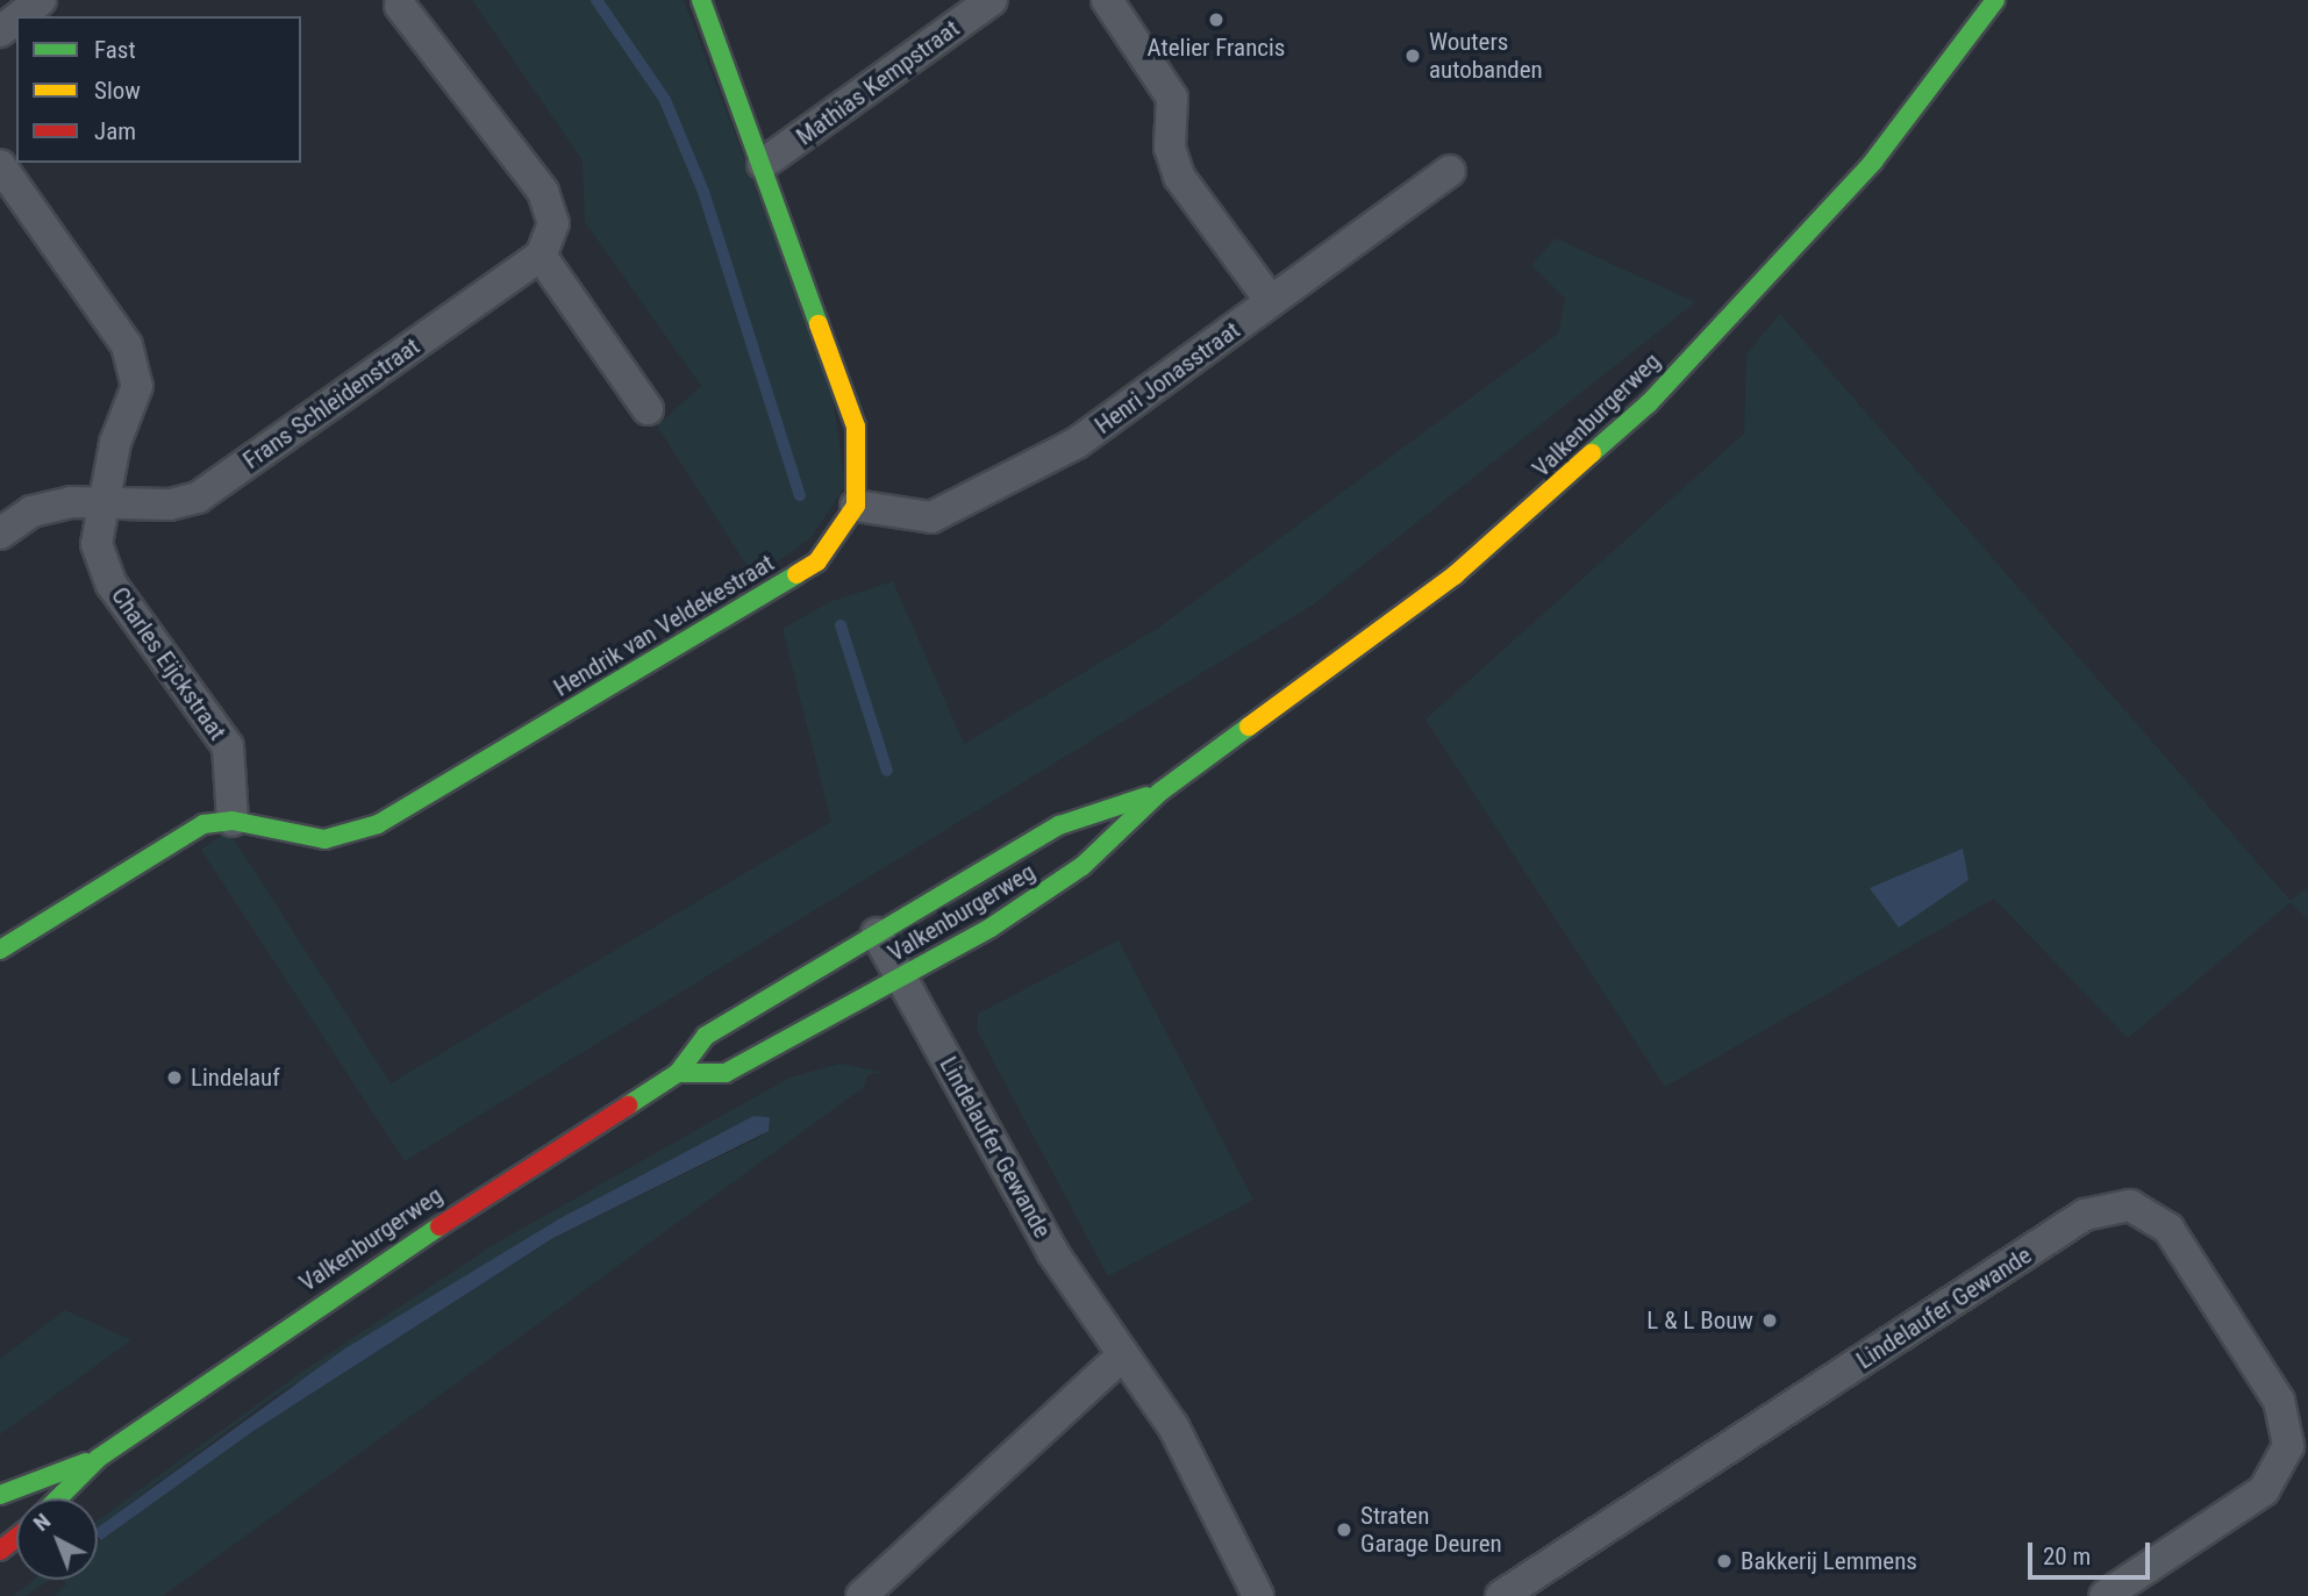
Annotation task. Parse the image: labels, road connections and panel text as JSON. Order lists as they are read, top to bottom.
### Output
{
  "streets": {
    "main road": ["Valkenburgerweg", "Hendrik van Veldekestraat"],
    "street": [
      "Mathias Kempstraat",
      "Henri Jonasstraat",
      "Frans Schleidenstraat",
      "Charles Eijckstraat",
      "Lindelaufer Gewande"
    ]
  },
  "crossings": [
    ["Henri Jonasstraat", "Hendrik van Veldekestraat"],
    ["Frans Schleidenstraat", "Charles Eijckstraat"],
    ["Valkenburgerweg", "Lindelaufer Gewande"],
    ["Hendrik van Veldekestraat", "Charles Eijckstraat"]
  ],
  "places": [
    "Atelier Francis",
    "Wouters autobanden",
    "Lindelauf",
    "L & L Bouw",
    "Straten Garage Deuren",
    "Bakkerij Lemmens"
  ],
  "legend": ["Fast", "Slow", "Jam"],
  "scale_bar": "20 m",
  "north": "top left"
}
